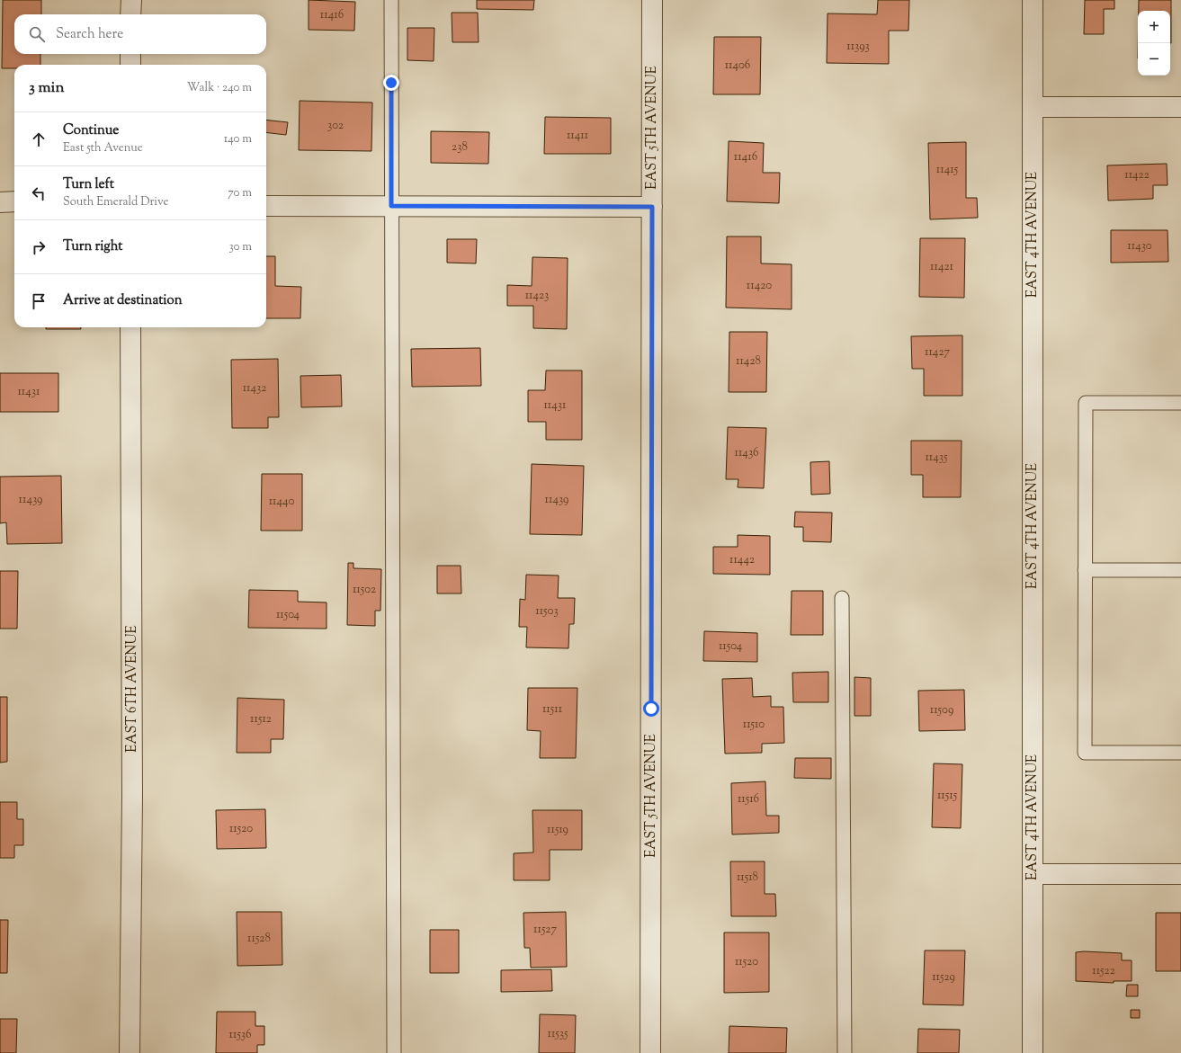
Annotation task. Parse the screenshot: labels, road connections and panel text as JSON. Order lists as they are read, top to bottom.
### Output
{
  "streets": {
    "street": ["EAST 5TH AVENUE", "EAST 4TH AVENUE", "EAST 6TH AVENUE"]
  },
  "house_numbers": [
    "11416",
    "11393",
    "11406",
    "302",
    "11411",
    "238",
    "11416",
    "11415",
    "11422",
    "11430",
    "11421",
    "11420",
    "11423",
    "11427",
    "11428",
    "11432",
    "11431",
    "11431",
    "11436",
    "11435",
    "11439",
    "11439",
    "11440",
    "11442",
    "11502",
    "11503",
    "11504",
    "11504",
    "11511",
    "11509",
    "11512",
    "11510",
    "11515",
    "11516",
    "11520",
    "11519",
    "11518",
    "11527",
    "11528",
    "11520",
    "11522",
    "11529",
    "11535",
    "11536"
  ],
  "page": {
    "map_buttons": ["+", "−"],
    "search": "Search here",
    "heading": ["3 min", "Walk · 240 m"],
    "list": [
      ["Continue", "East 5th Avenue", "140 m"],
      ["Turn left", "South Emerald Drive", "70 m"],
      ["Turn right", "30 m"],
      "Arrive at destination"
    ]
  }
}
